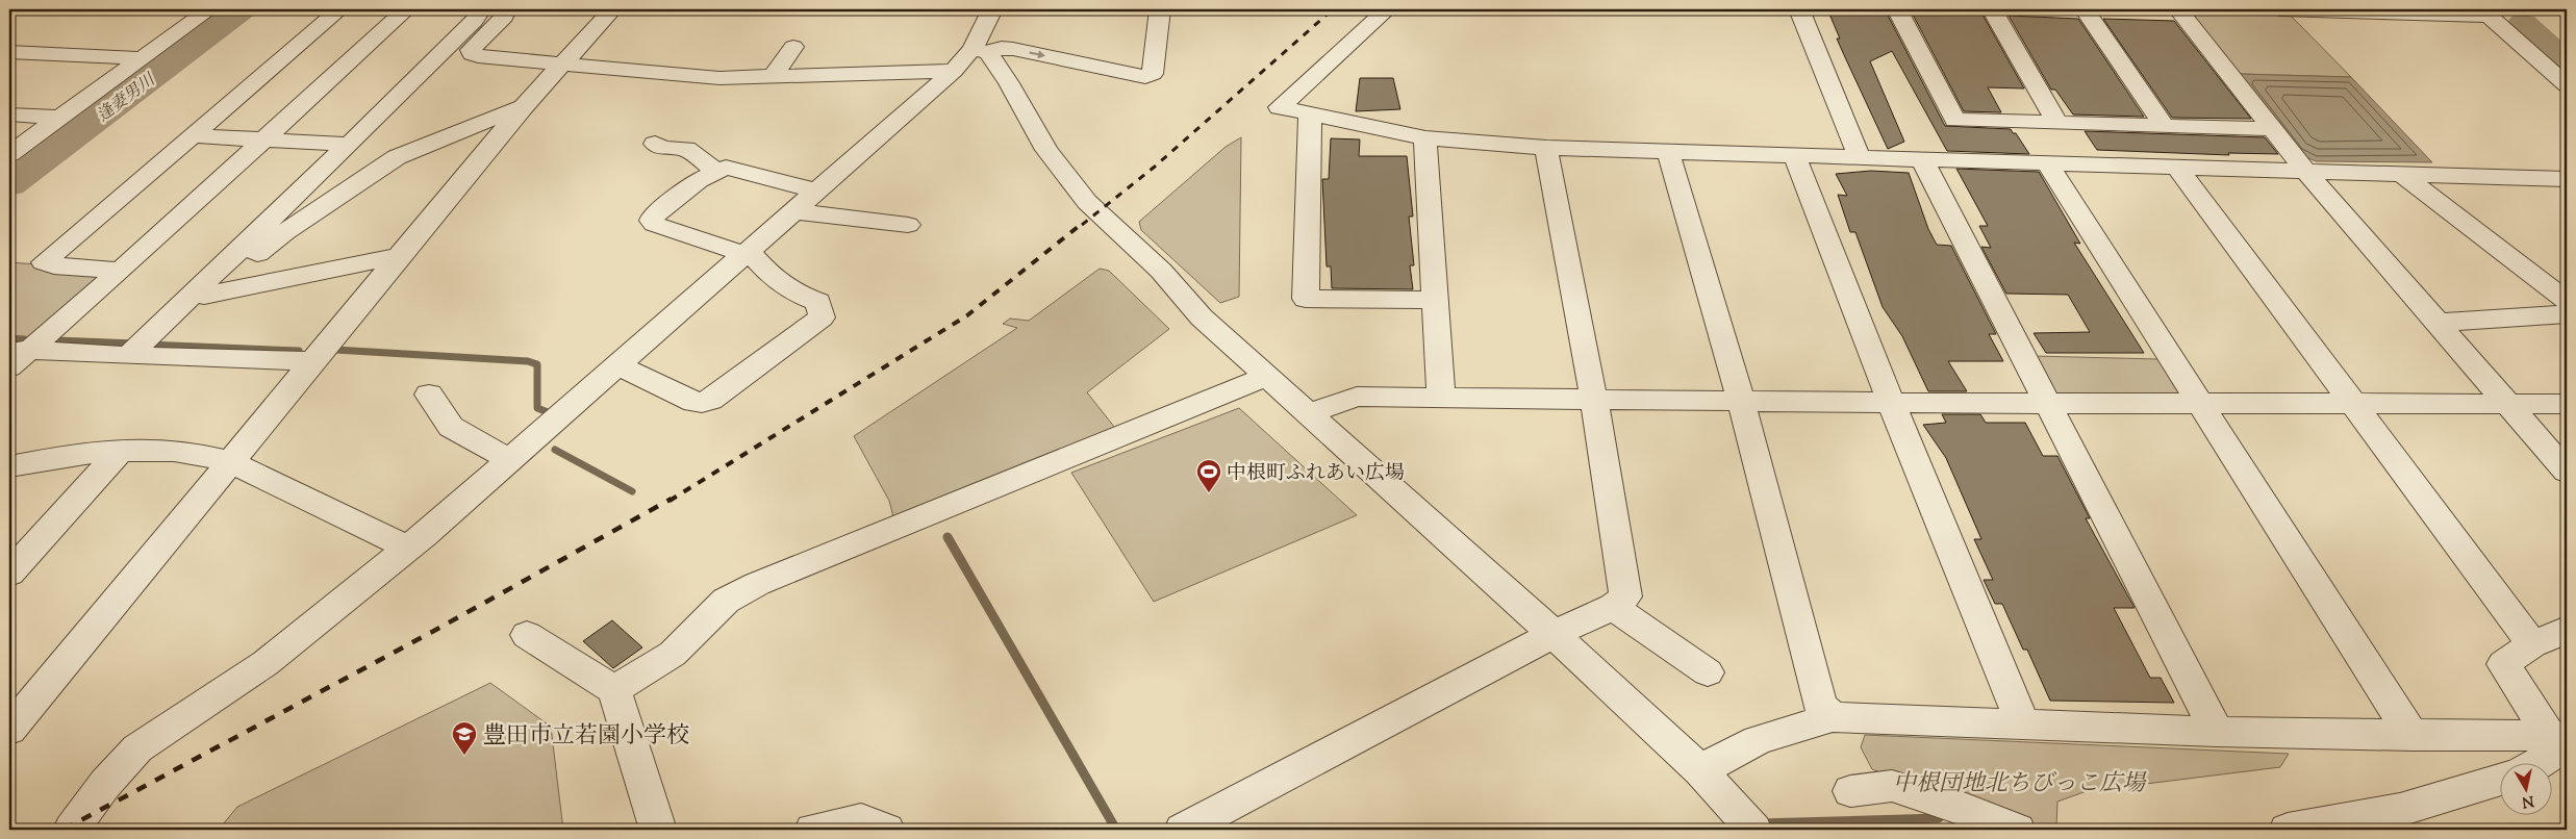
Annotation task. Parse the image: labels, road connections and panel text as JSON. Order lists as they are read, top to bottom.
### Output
{
  "water": ["逢妻男川"],
  "parks": ["中根団地北ちびっこ広場"],
  "places": {
    "sports": ["中根町ふれあい広場"],
    "school or university": ["豊田市立若園小学校"]
  },
  "north": "bottom"
}
